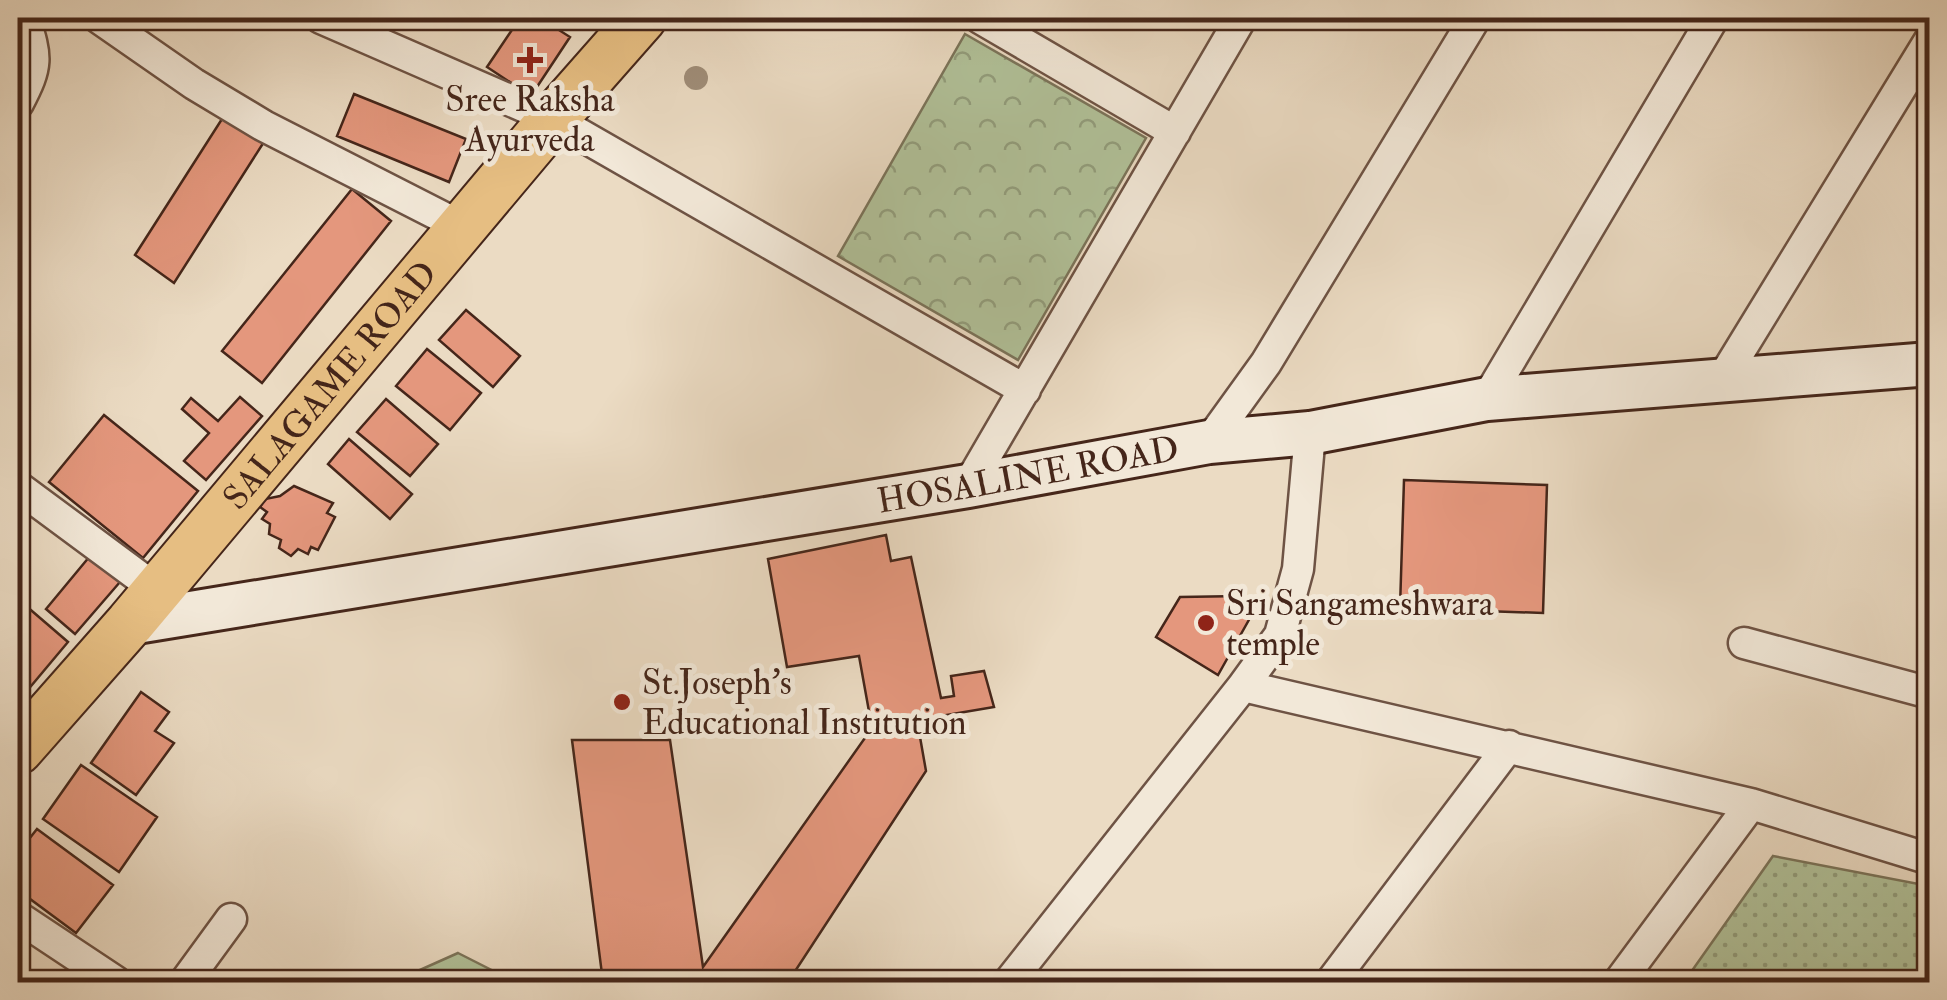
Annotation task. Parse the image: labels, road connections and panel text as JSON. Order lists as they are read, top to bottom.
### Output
{
  "streets": {
    "main road": ["SALAGAME ROAD"],
    "street": ["HOSALINE ROAD"]
  },
  "crossings": [
    ["SALAGAME ROAD", "HOSALINE ROAD"]
  ],
  "places": {
    "health": ["Sree Raksha Ayurveda"],
    "other": ["Sri Sangameshwara temple", "St.Joseph's Educational Institution"]
  }
}
